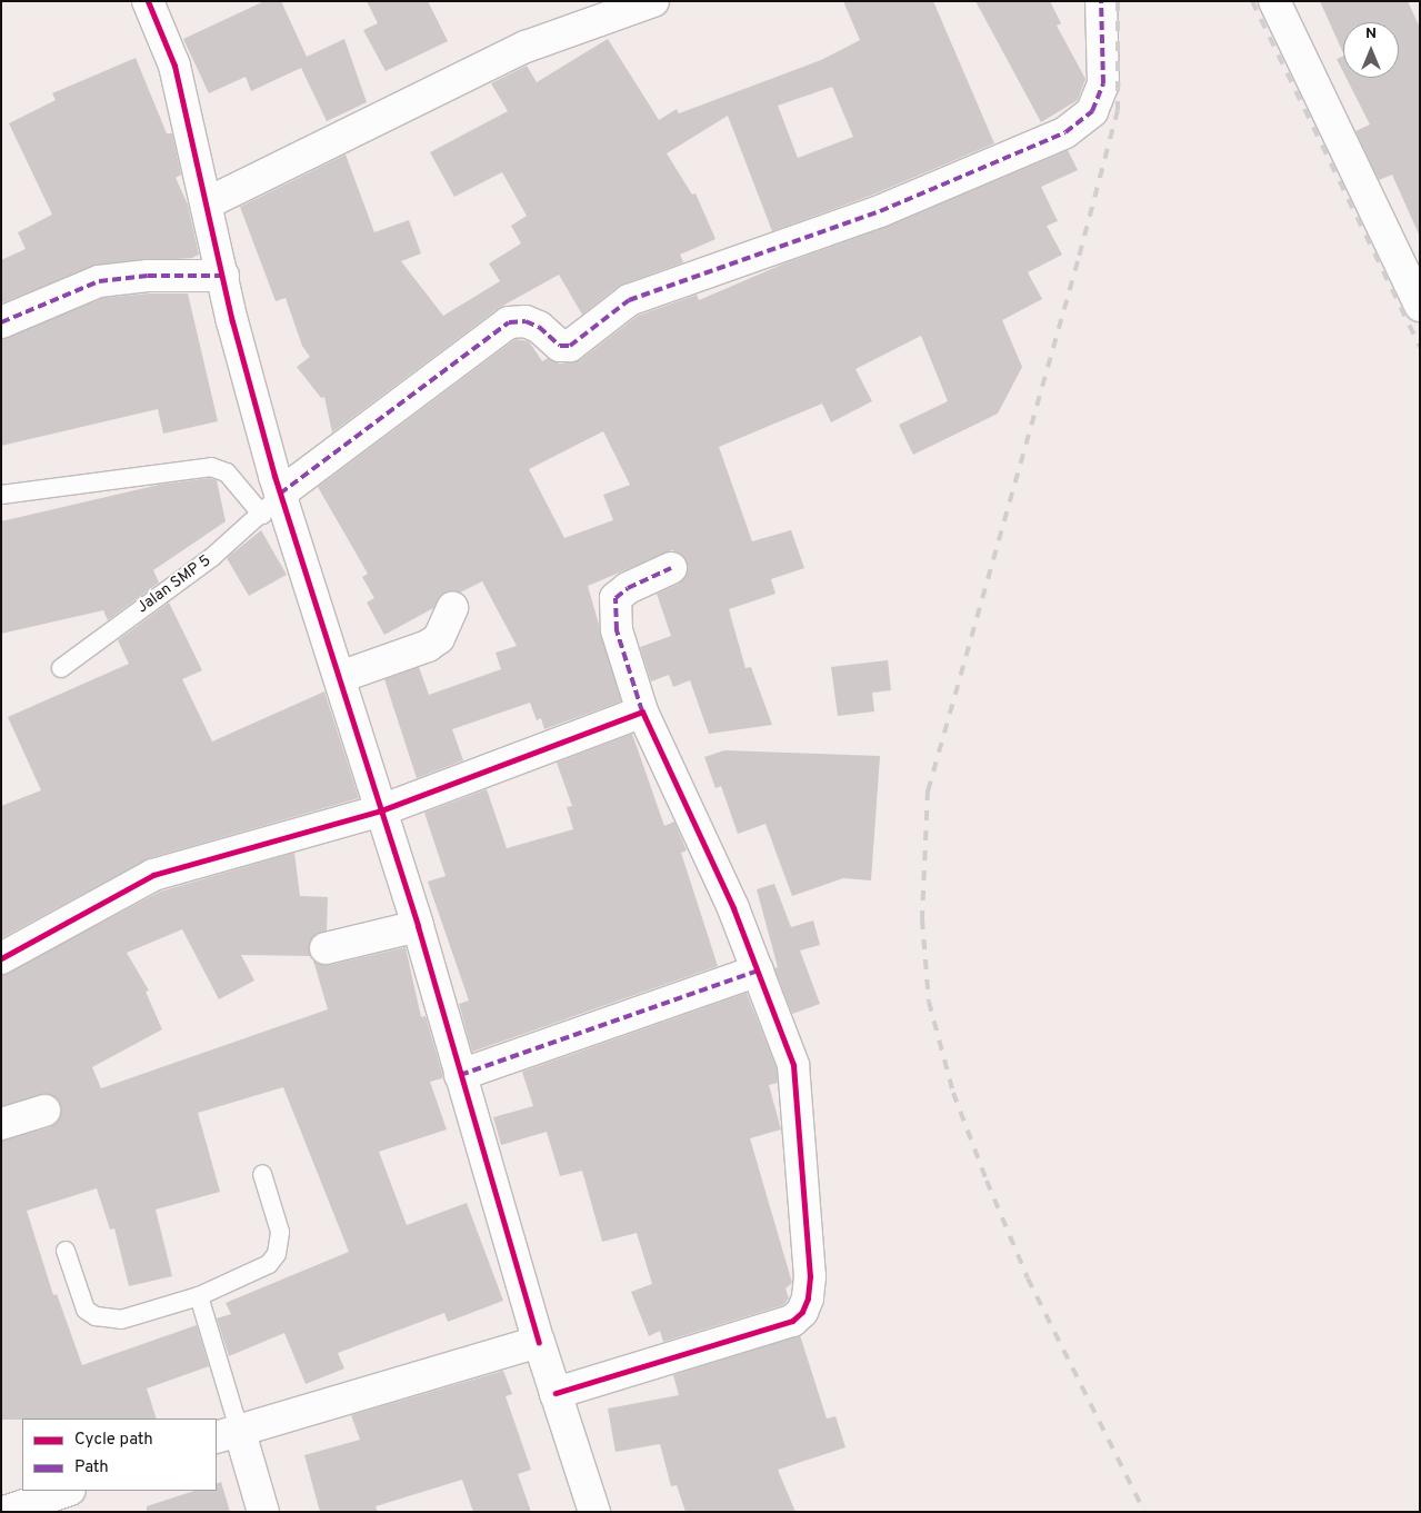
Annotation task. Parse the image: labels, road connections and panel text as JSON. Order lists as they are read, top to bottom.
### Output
{
  "streets": {
    "lane": ["Jalan SMP 5"]
  },
  "legend": ["Cycle path", "Path"],
  "north": "top"
}
